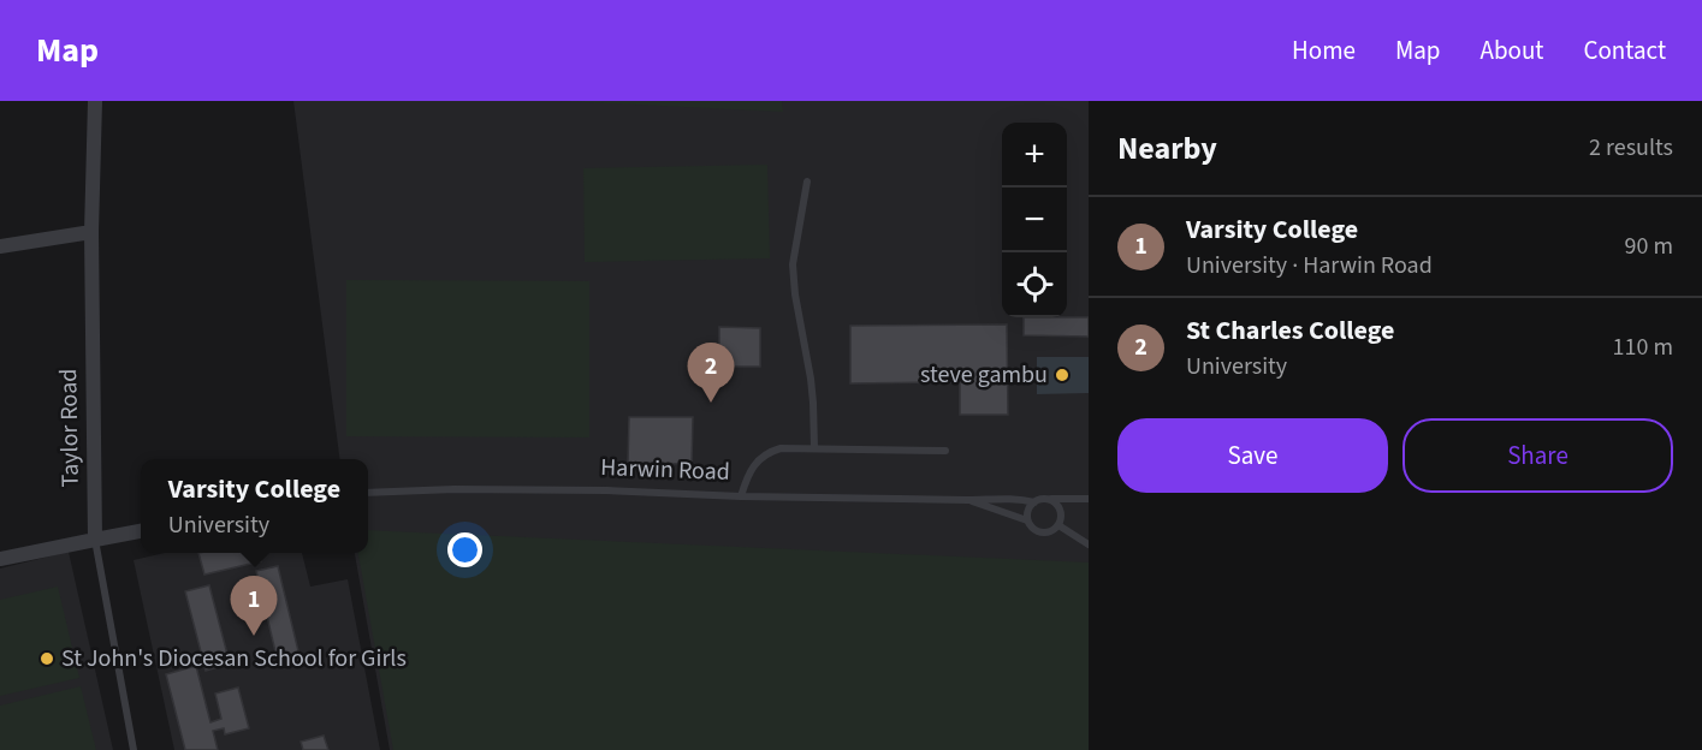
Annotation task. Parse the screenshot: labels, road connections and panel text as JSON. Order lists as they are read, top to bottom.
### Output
{
  "streets": {
    "street": ["Taylor Road"],
    "lane": ["Harwin Road"]
  },
  "places": ["steve gambu", "St John's Diocesan School for Girls"],
  "page": {
    "header": "Map",
    "nav": [
      "Home",
      "Map",
      "About",
      "Contact"
    ],
    "heading": ["Nearby", "2 results"],
    "map_buttons": ["+", "−"],
    "list": [
      {
        "mark": "1",
        "name": "Varsity College",
        "note": "University · Harwin Road",
        "value": "90 m"
      },
      {
        "mark": "2",
        "name": "St Charles College",
        "note": "University",
        "value": "110 m"
      }
    ],
    "pins": ["2", "1"],
    "buttons": ["Save", "Share"],
    "popup": ["Varsity College", "University"]
  }
}
